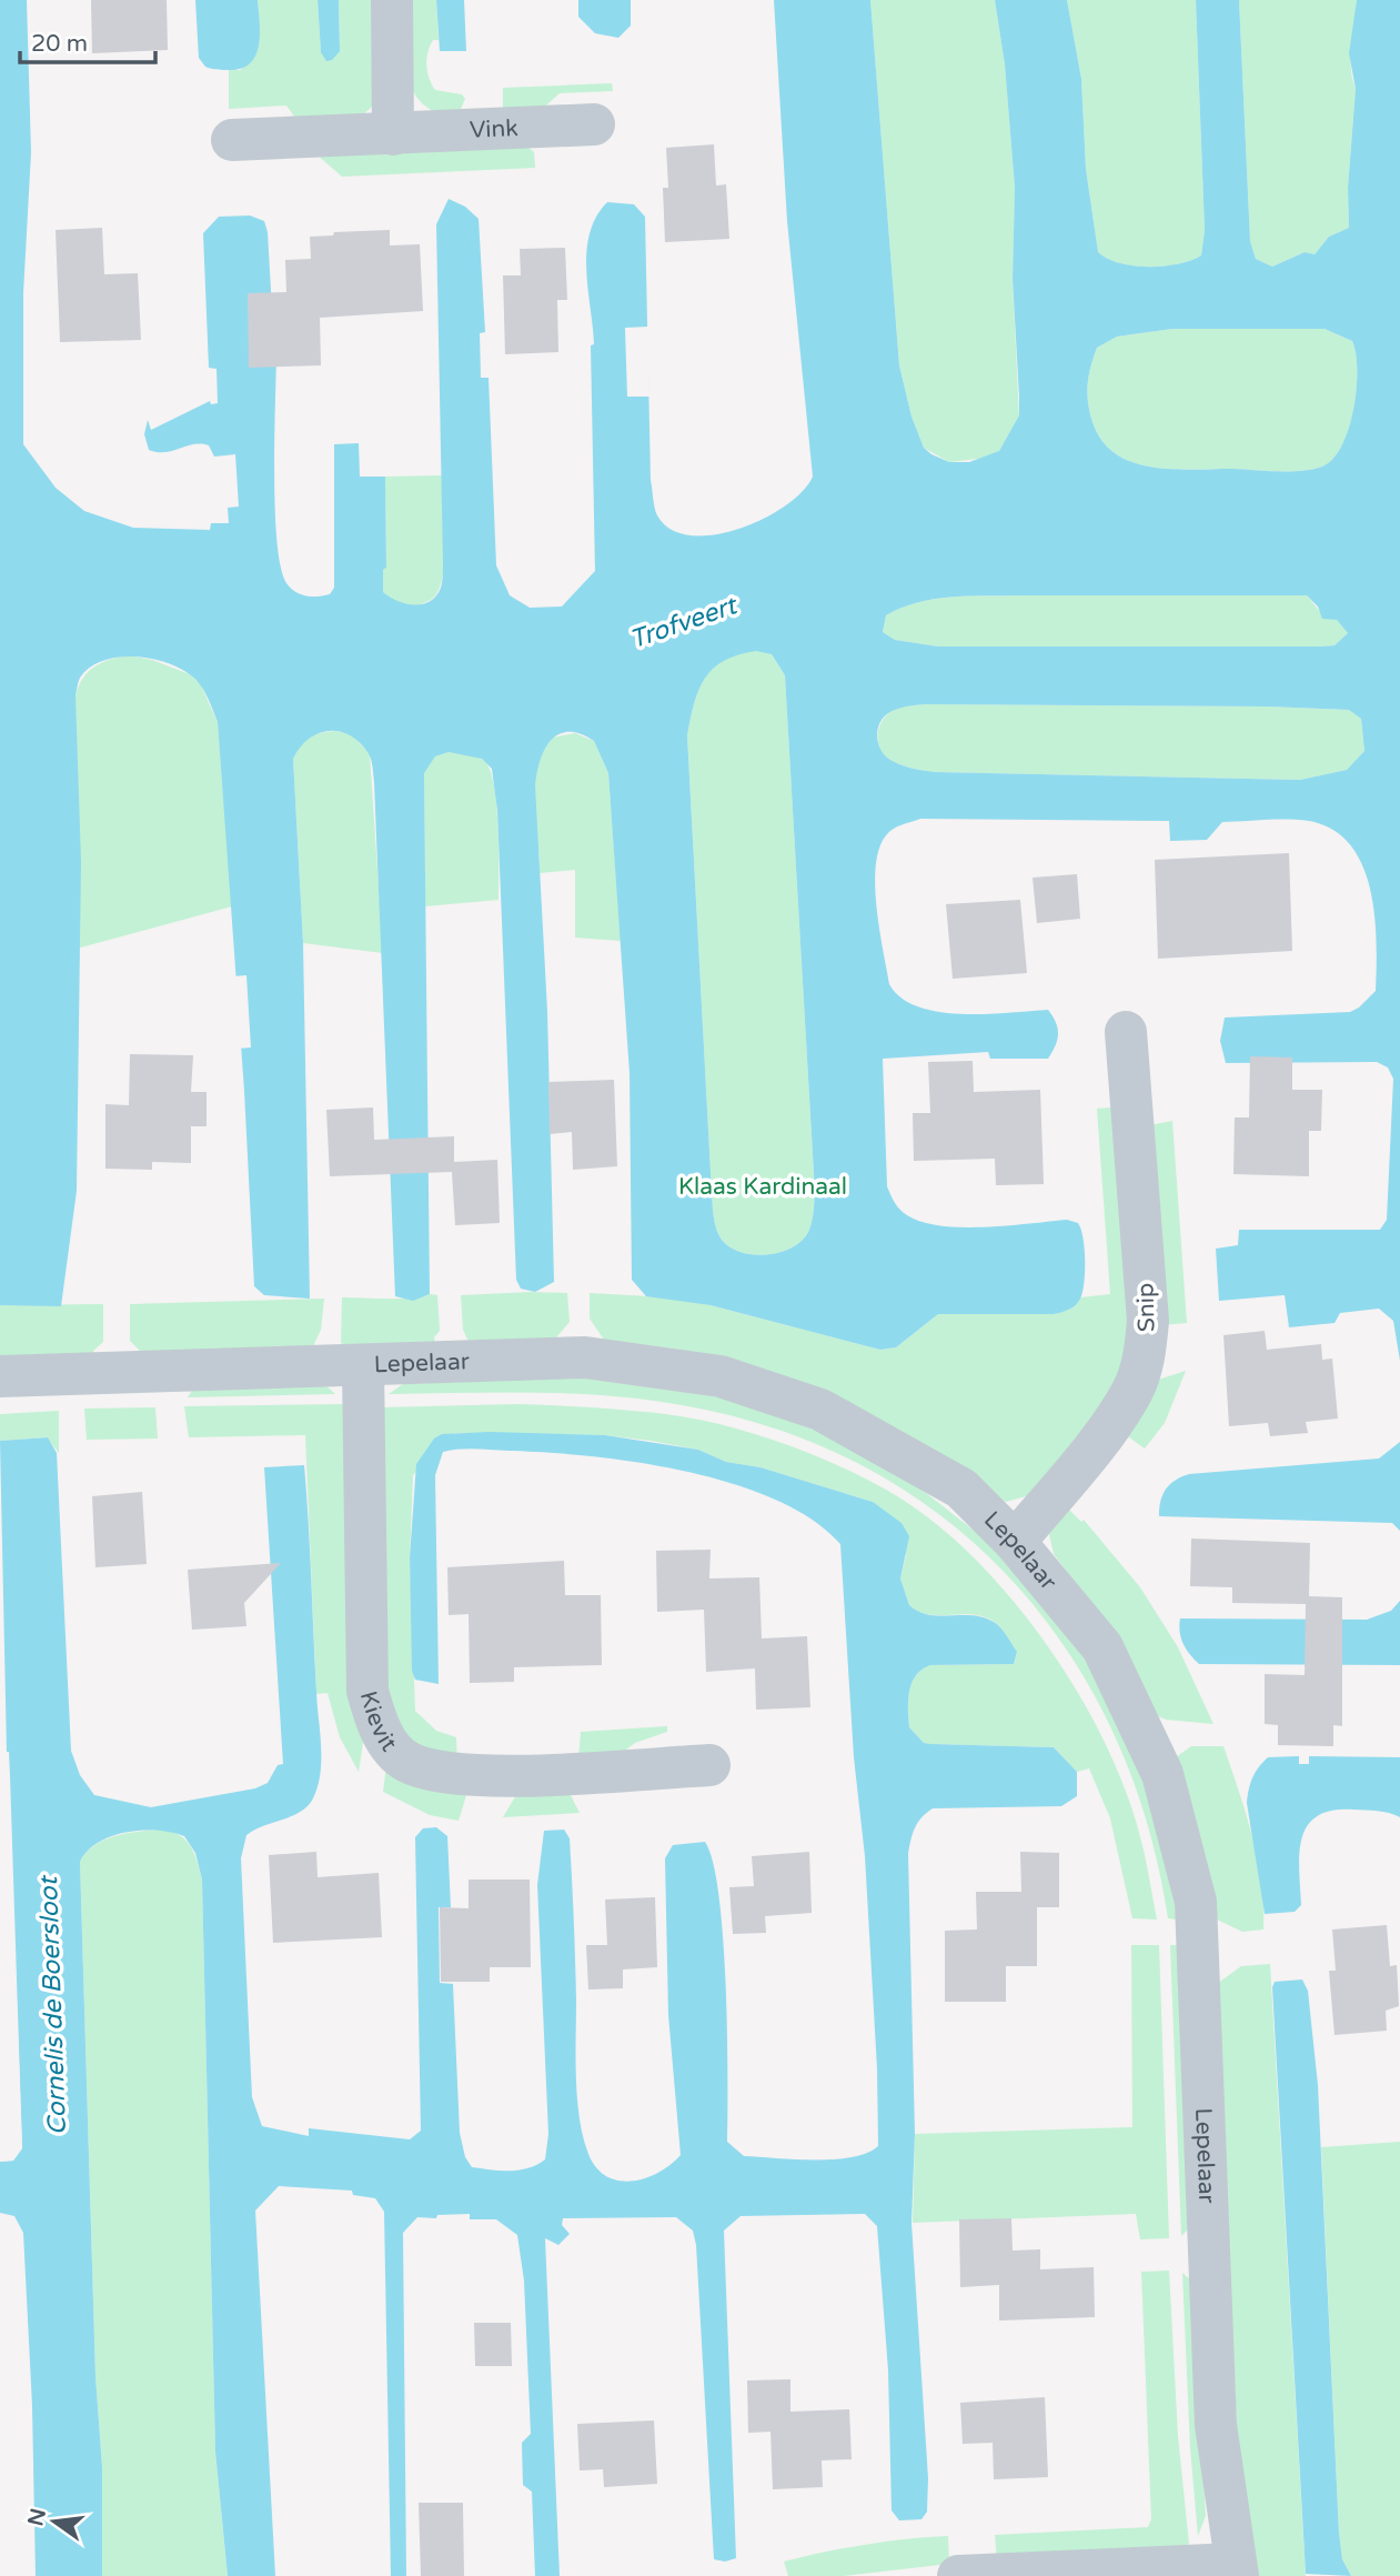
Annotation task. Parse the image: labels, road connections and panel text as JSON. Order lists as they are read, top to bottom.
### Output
{
  "streets": {
    "street": [
      "Vink",
      "Snip",
      "Lepelaar",
      "Kievit"
    ]
  },
  "crossings": [
    ["Snip", "Lepelaar"],
    ["Lepelaar", "Kievit"]
  ],
  "water": ["Trofveert", "Cornelis de Boersloot"],
  "parks": ["Klaas Kardinaal"],
  "scale_bar": "20 m",
  "north": "left"
}
